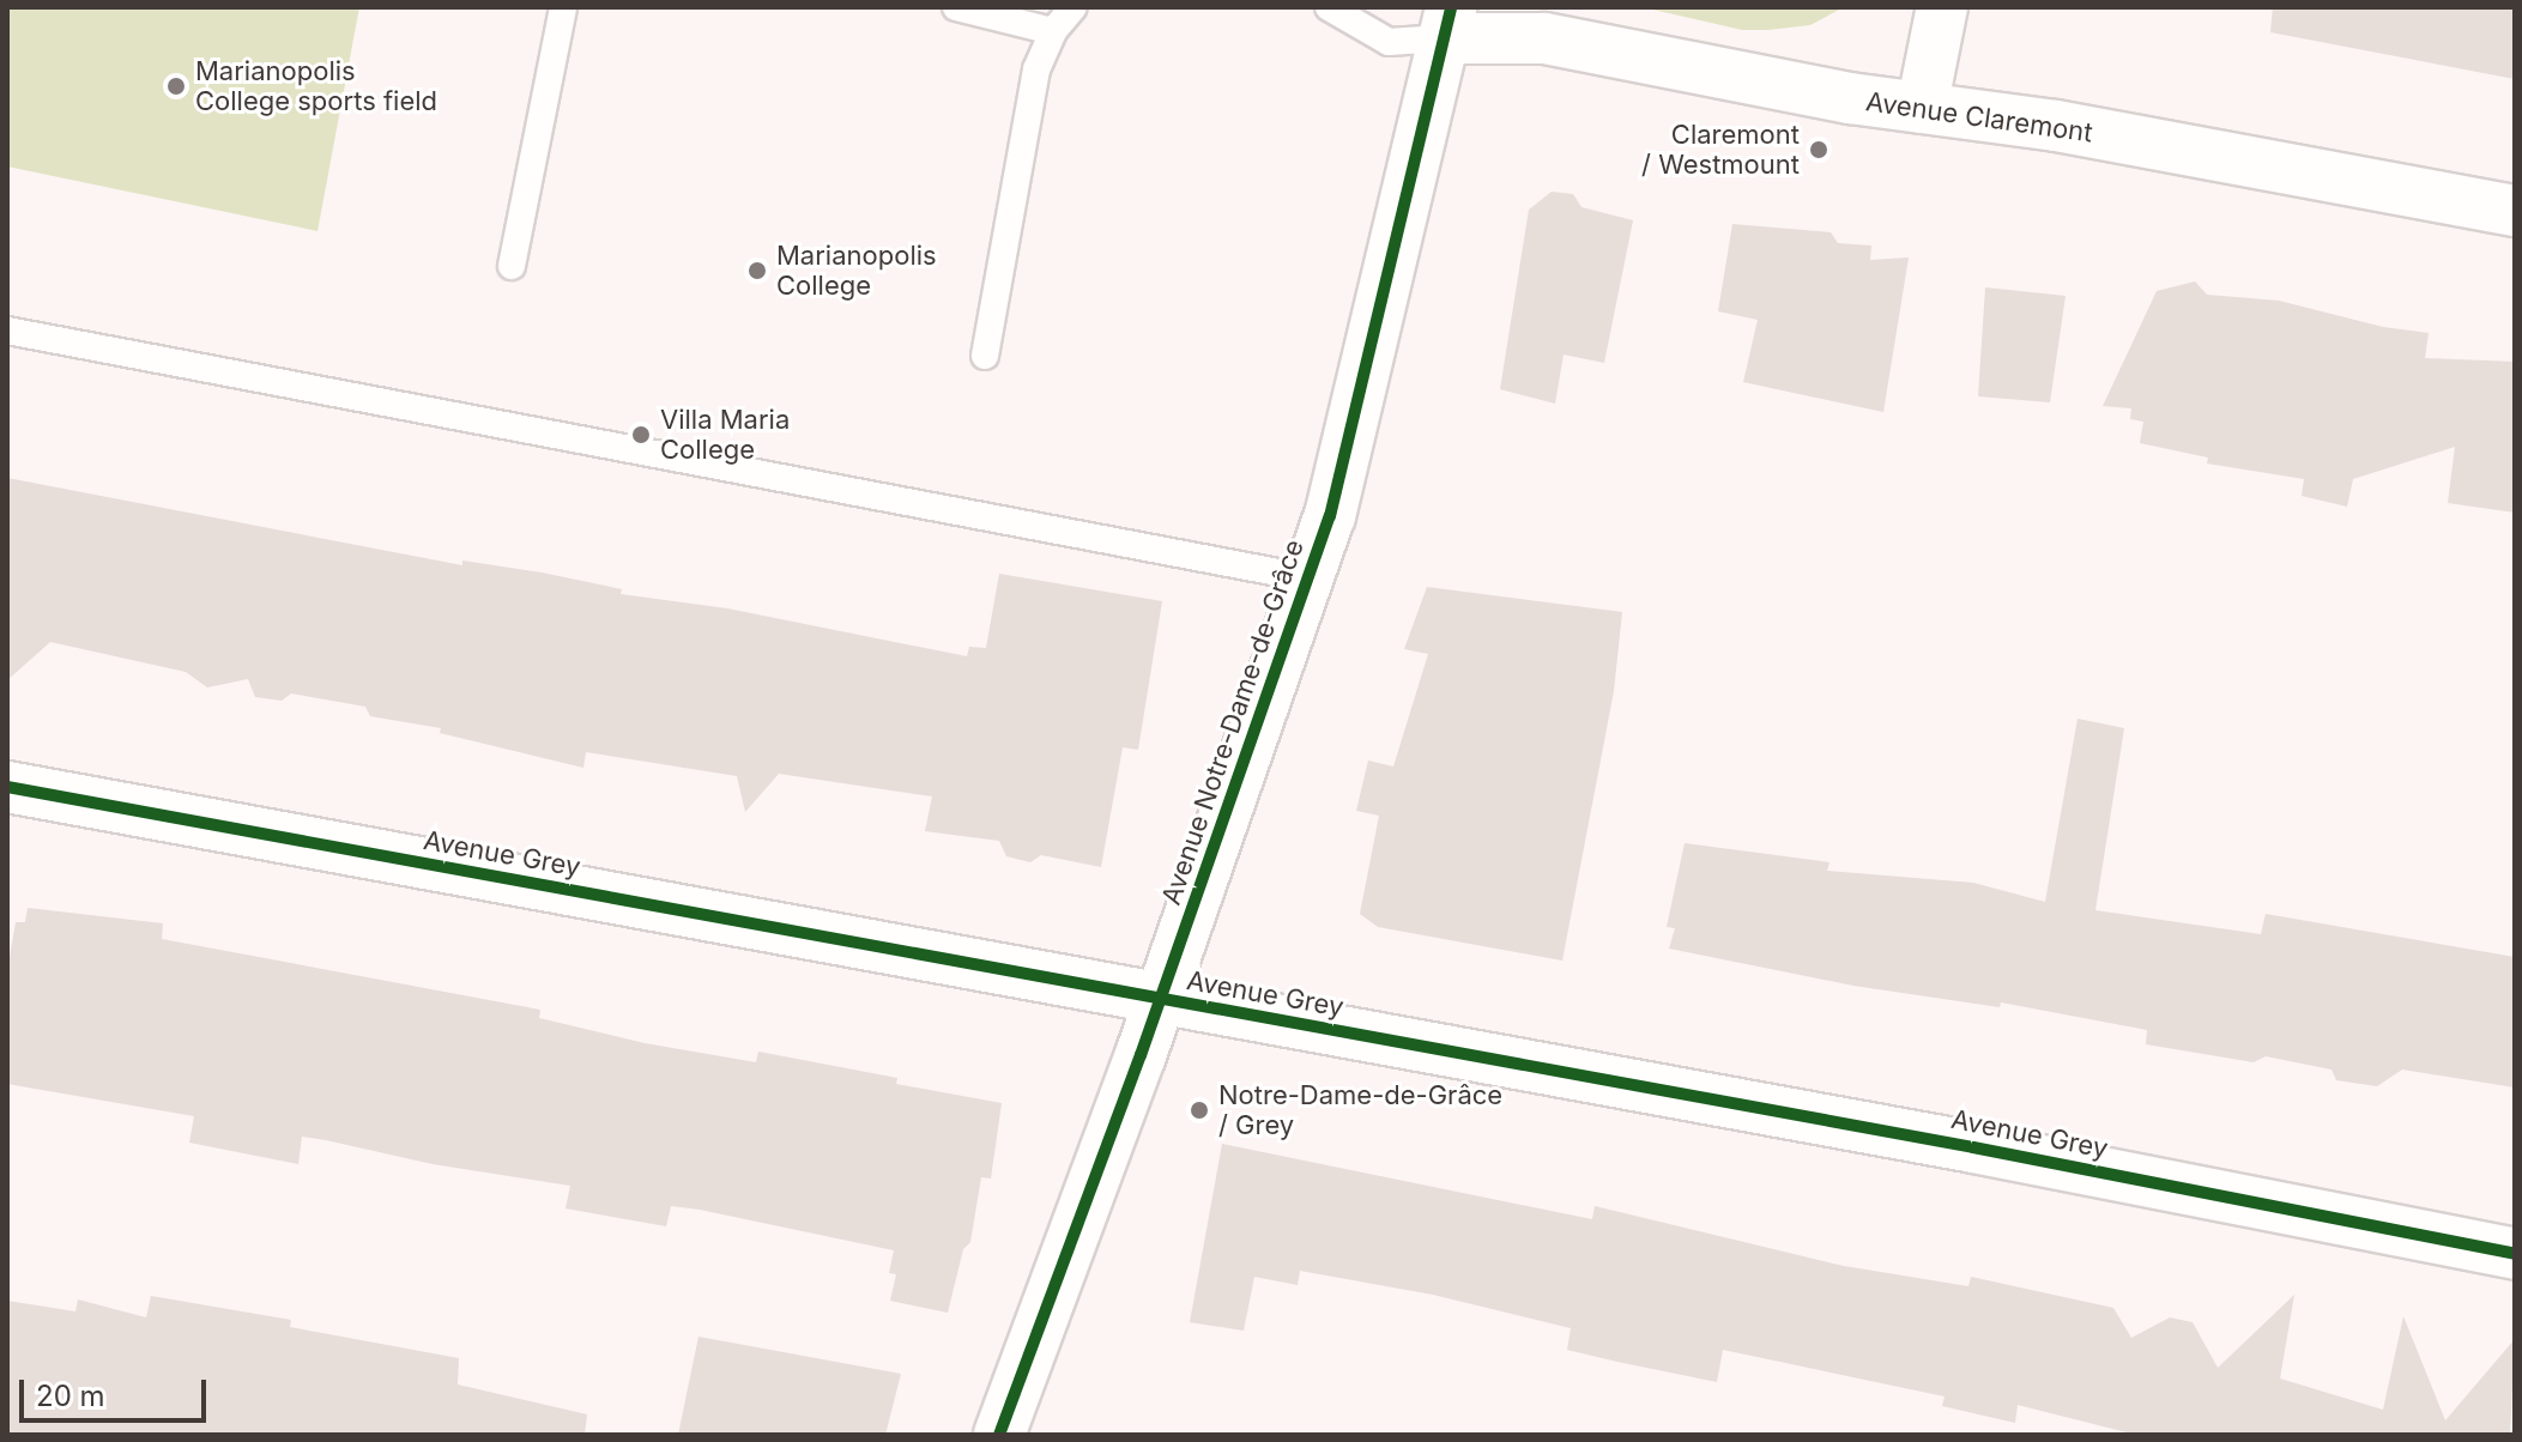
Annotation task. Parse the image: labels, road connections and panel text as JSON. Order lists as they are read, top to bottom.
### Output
{
  "streets": {
    "street": ["Avenue Claremont", "Avenue Notre-Dame-de-Grâce", "Avenue Grey"]
  },
  "crossings": [
    ["Avenue Claremont", "Avenue Notre-Dame-de-Grâce"],
    ["Avenue Notre-Dame-de-Grâce", "Avenue Grey"]
  ],
  "places": [
    "Marianopolis College sports field",
    "Claremont / Westmount",
    "Marianopolis College",
    "Villa Maria College",
    "Notre-Dame-de-Grâce / Grey"
  ],
  "scale_bar": "20 m"
}
